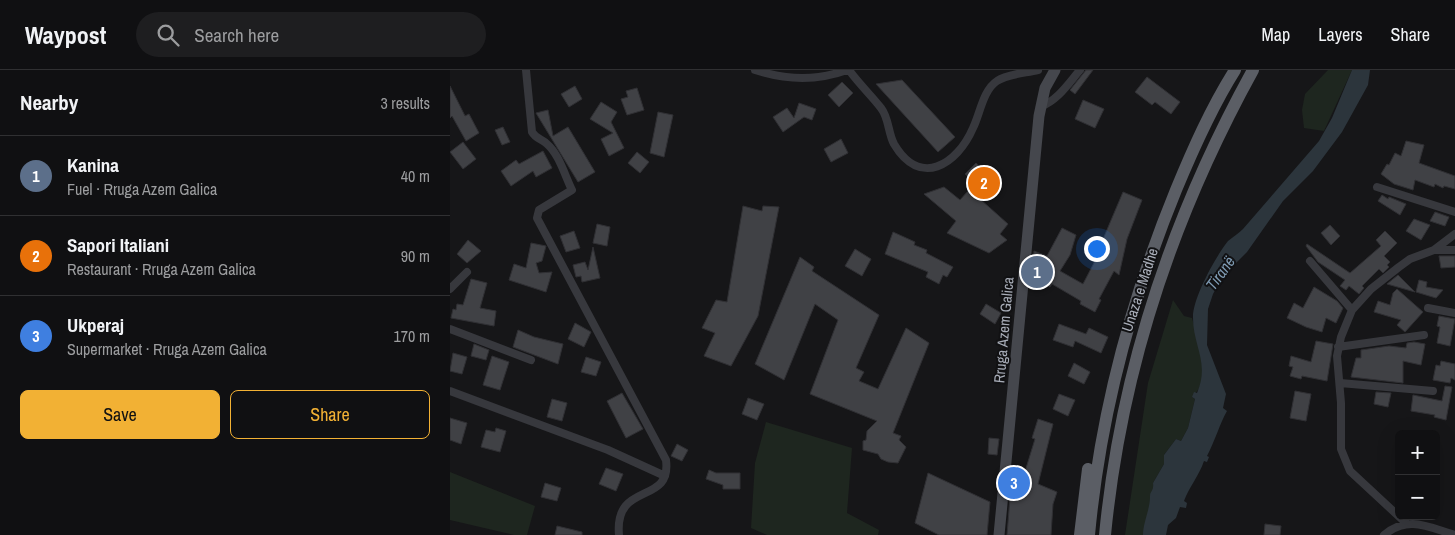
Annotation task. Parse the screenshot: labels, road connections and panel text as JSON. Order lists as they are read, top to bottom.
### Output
{
  "streets": {
    "highway": ["Unaza e Madhe"],
    "main road": ["Rruga Azem Galica"]
  },
  "water": ["Tiranë"],
  "page": {
    "header": "Waypost",
    "search": "Search here",
    "nav": ["Map", "Layers", "Share"],
    "heading": ["Nearby", "3 results"],
    "list": [
      {
        "mark": "1",
        "name": "Kanina",
        "note": "Fuel · Rruga Azem Galica",
        "value": "40 m"
      },
      {
        "mark": "2",
        "name": "Sapori Italiani",
        "note": "Restaurant · Rruga Azem Galica",
        "value": "90 m"
      },
      {
        "mark": "3",
        "name": "Ukperaj",
        "note": "Supermarket · Rruga Azem Galica",
        "value": "170 m"
      }
    ],
    "pins": ["2", "1", "3"],
    "buttons": ["Save", "Share"],
    "map_buttons": ["+", "−"]
  }
}
